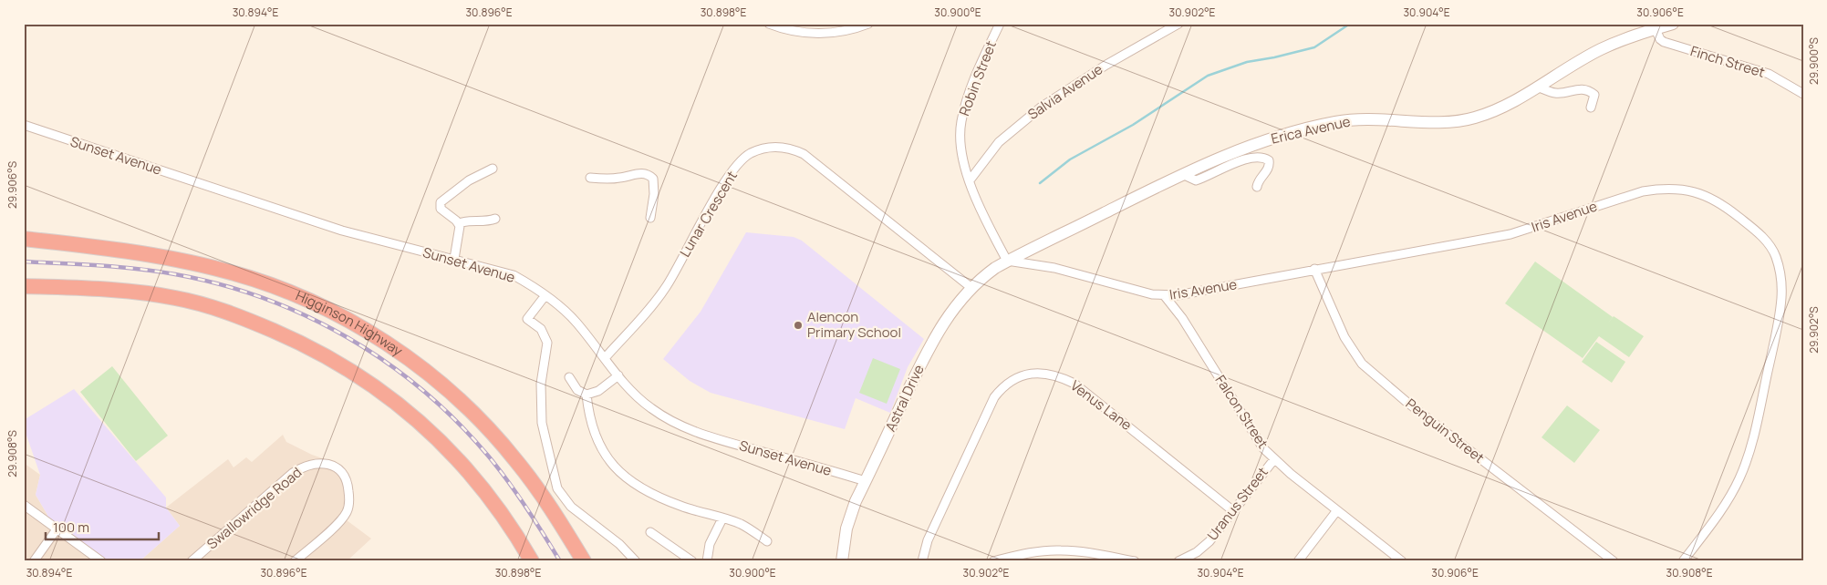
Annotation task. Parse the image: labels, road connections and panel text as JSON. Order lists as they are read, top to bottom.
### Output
{
  "streets": {
    "highway": ["Higginson Highway"],
    "street": [
      "Finch Street",
      "Robin Street",
      "Salvia Avenue",
      "Erica Avenue",
      "Sunset Avenue",
      "Lunar Crescent",
      "Iris Avenue",
      "Astral Drive",
      "Venus Lane",
      "Falcon Street",
      "Penguin Street",
      "Uranus Street",
      "Swallowridge Road"
    ]
  },
  "crossings": [
    ["Finch Street", "Erica Avenue"],
    ["Robin Street", "Salvia Avenue"],
    ["Robin Street", "Erica Avenue"],
    ["Robin Street", "Iris Avenue"],
    ["Robin Street", "Astral Drive"],
    ["Erica Avenue", "Iris Avenue"],
    ["Erica Avenue", "Astral Drive"],
    ["Sunset Avenue", "Lunar Crescent"],
    ["Sunset Avenue", "Astral Drive"],
    ["Lunar Crescent", "Astral Drive"],
    ["Iris Avenue", "Astral Drive"],
    ["Iris Avenue", "Falcon Street"],
    ["Iris Avenue", "Penguin Street"],
    ["Venus Lane", "Uranus Street"],
    ["Falcon Street", "Uranus Street"]
  ],
  "places": ["Alencon Primary School"],
  "scale_bar": "100 m",
  "coordinates": [
    "30.894°E",
    "30.896°E",
    "30.898°E",
    "30.900°E",
    "30.902°E",
    "30.904°E",
    "30.906°E",
    "29.900°S",
    "29.906°S",
    "29.902°S",
    "29.908°S",
    "30.908°E"
  ]
}
